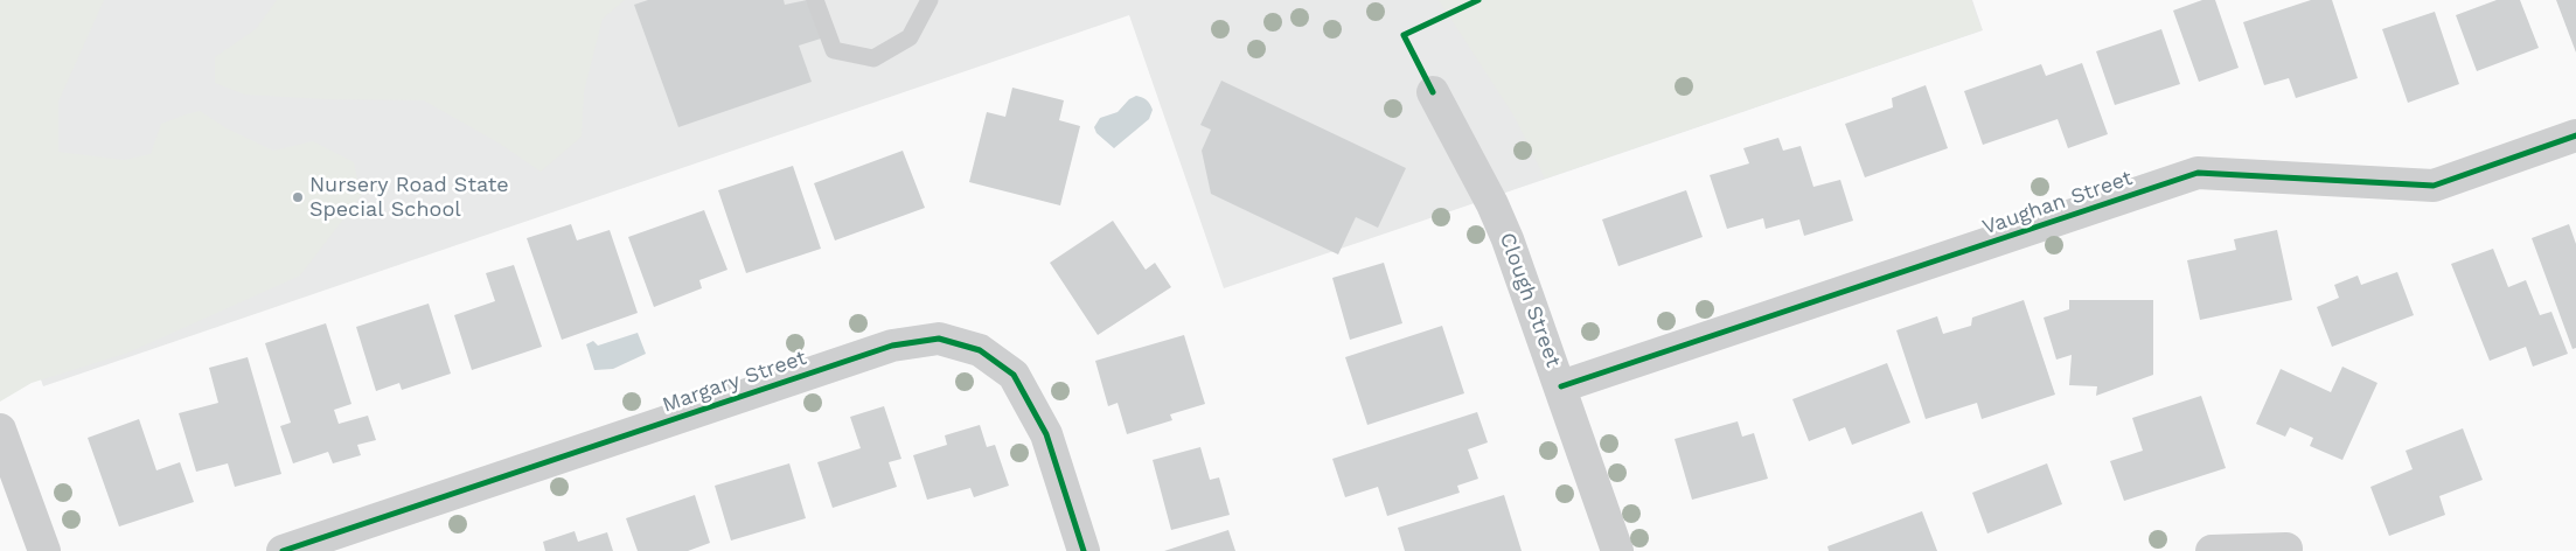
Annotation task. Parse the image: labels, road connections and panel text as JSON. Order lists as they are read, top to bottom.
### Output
{
  "streets": {
    "street": ["Vaughan Street", "Clough Street", "Margary Street"]
  },
  "crossings": [
    ["Vaughan Street", "Clough Street"]
  ],
  "places": ["Nursery Road State Special School"]
}
